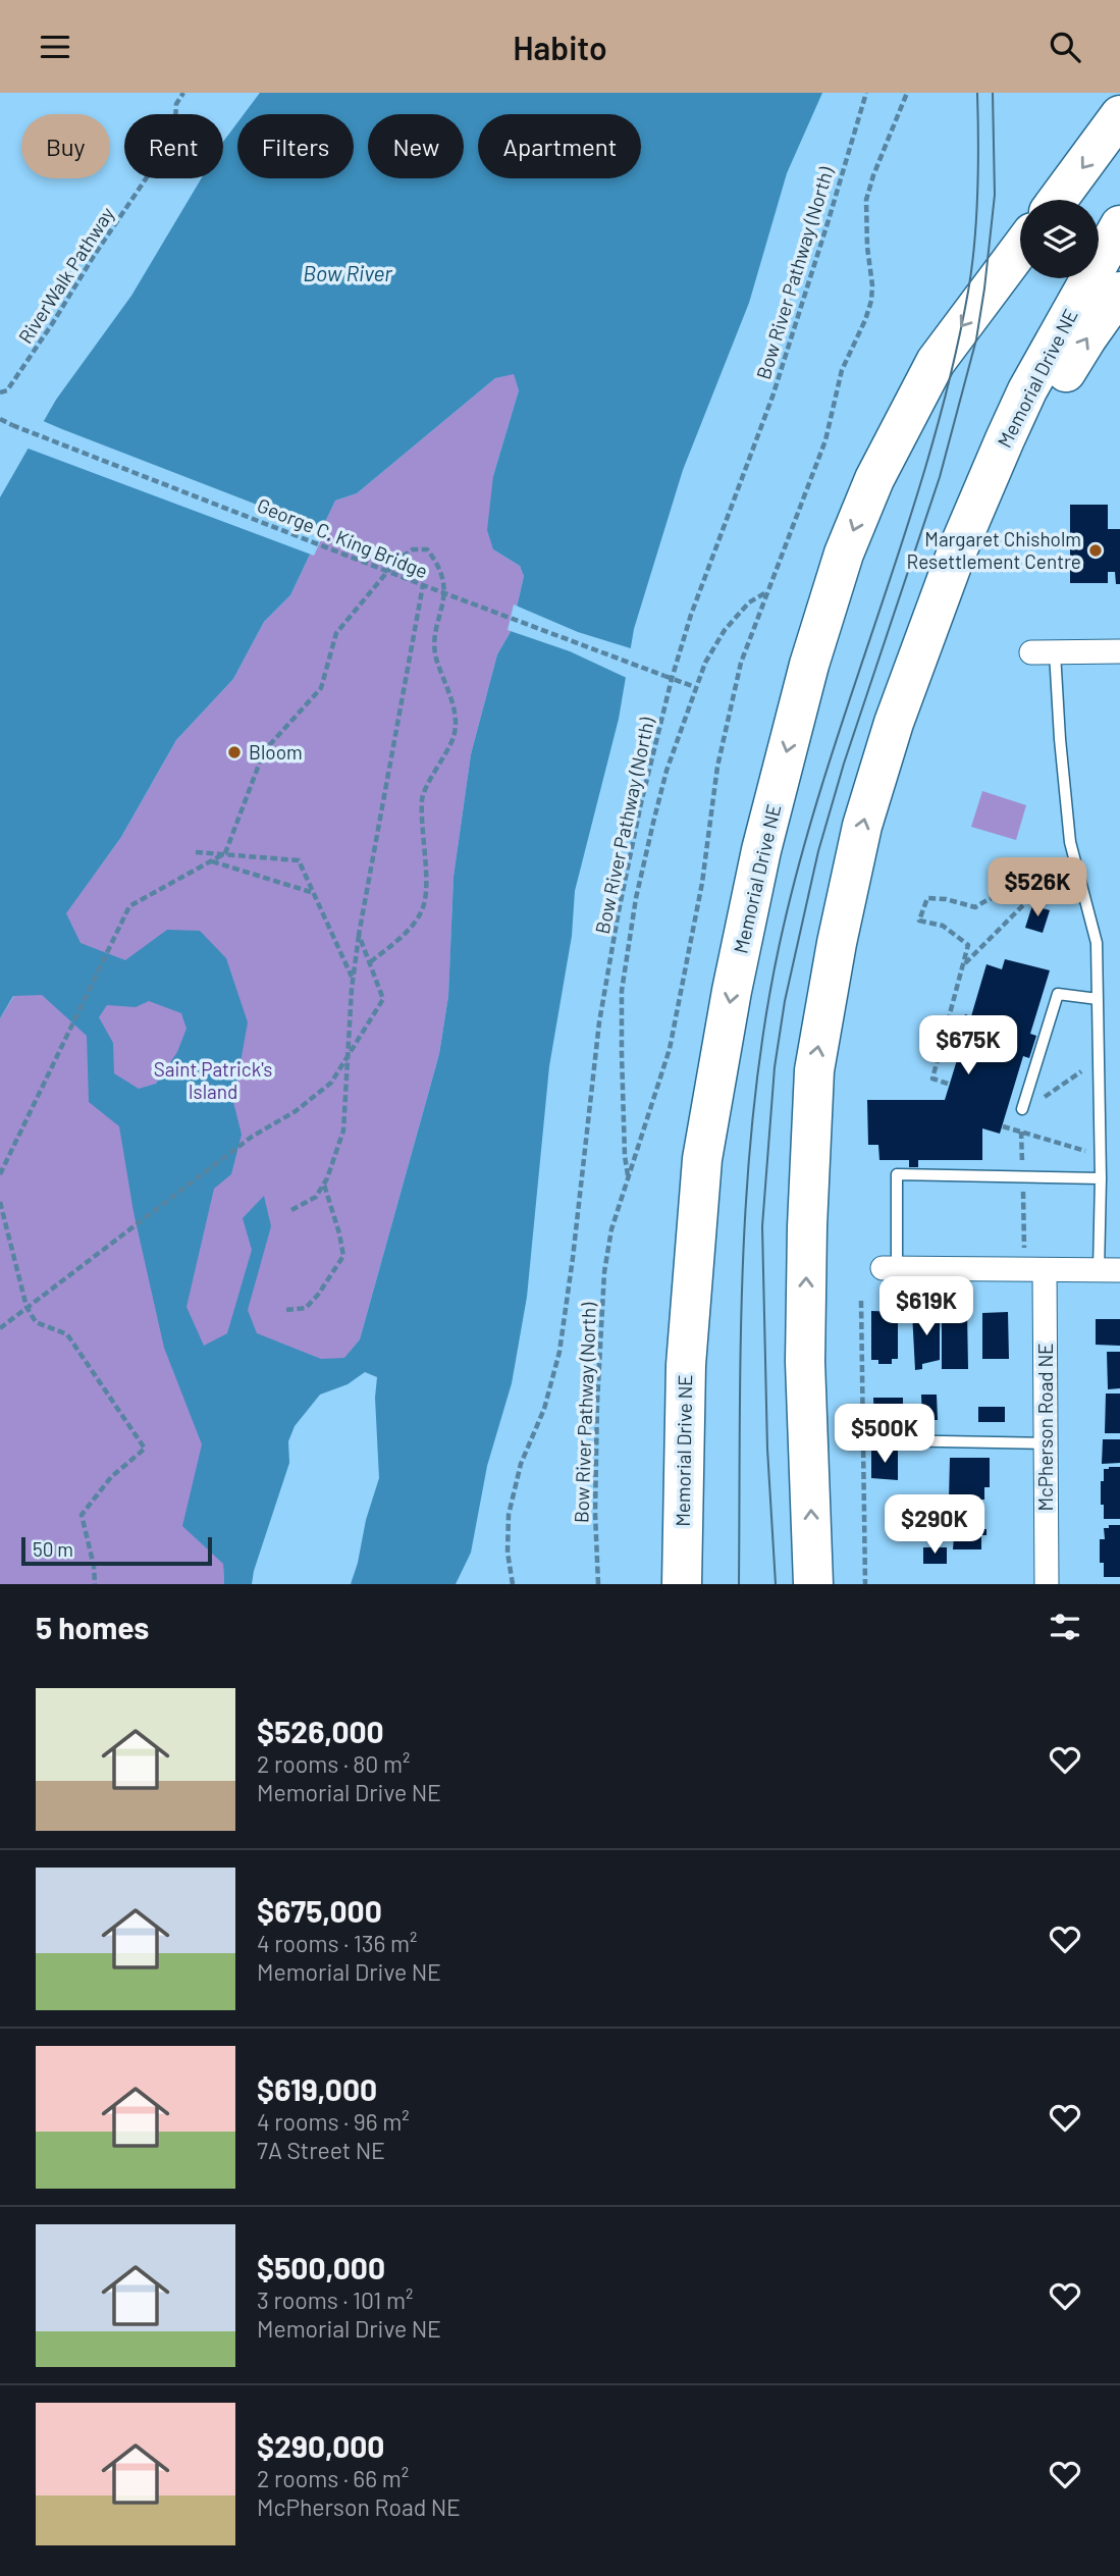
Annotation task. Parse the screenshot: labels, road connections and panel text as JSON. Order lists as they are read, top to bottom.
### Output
{
  "streets": {
    "highway": ["Memorial Drive NE"],
    "street": ["McPherson Road NE"],
    "path": ["Bow River Pathway (North)", "RiverWalk Pathway", "George C. King Bridge"]
  },
  "crossings": [
    ["Bow River Pathway (North)", "George C. King Bridge"]
  ],
  "water": ["Bow River"],
  "parks": ["Saint Patrick's Island"],
  "places": ["Margaret Chisholm Resettlement Centre", "Bloom"],
  "scale_bar": "50 m",
  "page": {
    "header": "Habito",
    "chip": [
      "Buy",
      "Rent",
      "Filters",
      "New",
      "Apartment"
    ],
    "price": [
      "$526K",
      "$675K",
      "$619K",
      "$500K",
      "$290K"
    ],
    "scale": "50 m",
    "heading": "5 homes",
    "list": [
      {
        "name": "$526,000",
        "note": "2 rooms · 80 m² · Memorial Drive NE"
      },
      {
        "name": "$675,000",
        "note": "4 rooms · 136 m² · Memorial Drive NE"
      },
      {
        "name": "$619,000",
        "note": "4 rooms · 96 m² · 7A Street NE"
      },
      {
        "name": "$500,000",
        "note": "3 rooms · 101 m² · Memorial Drive NE"
      },
      {
        "name": "$290,000",
        "note": "2 rooms · 66 m² · McPherson Road NE"
      }
    ]
  }
}
